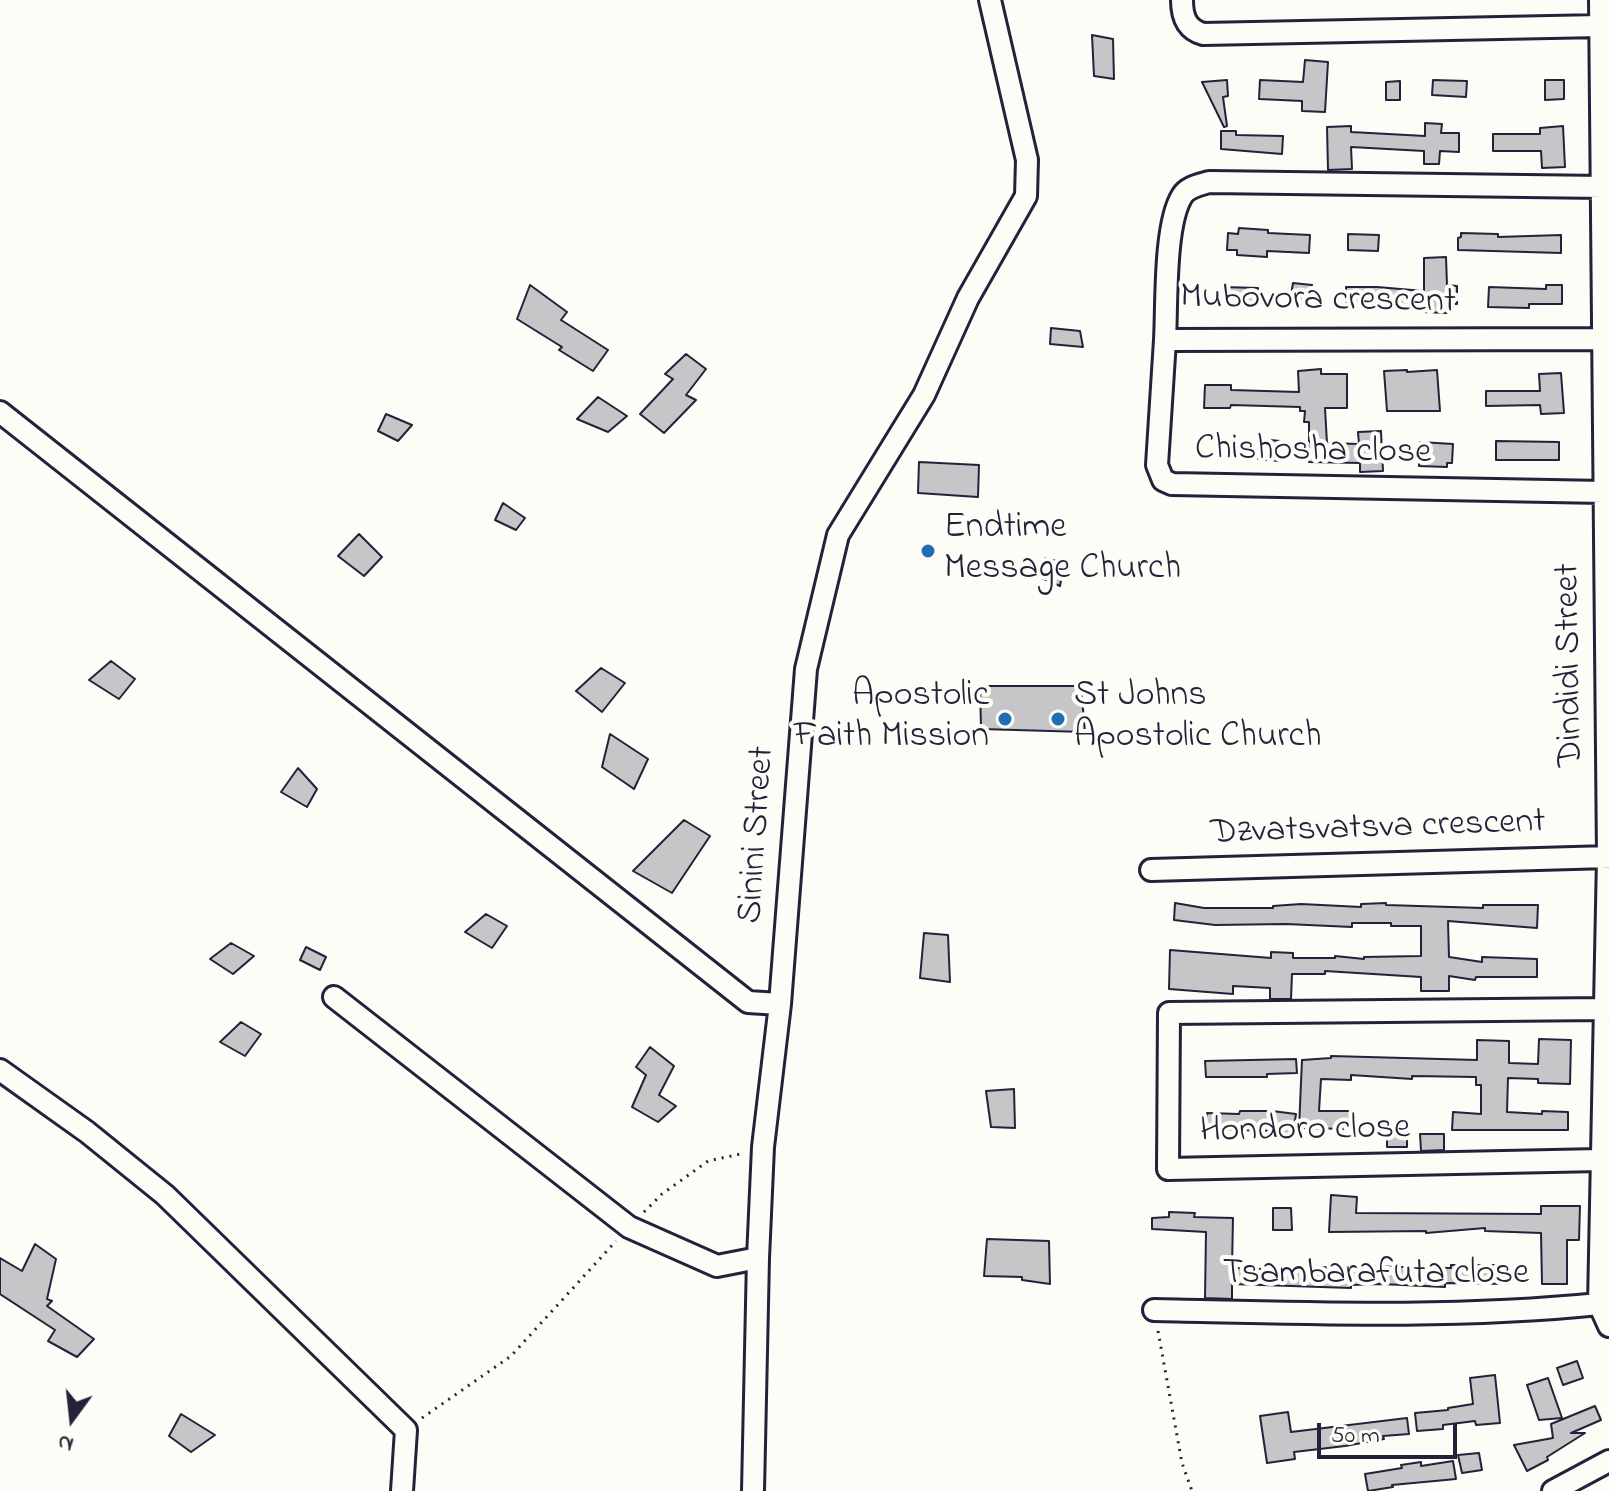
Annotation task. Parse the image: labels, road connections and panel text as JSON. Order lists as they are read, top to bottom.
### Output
{
  "streets": {
    "street": [
      "Mubovora crescent",
      "Chishosha close",
      "Dindidi Street",
      "Dzvatsvatsva crescent",
      "Sinini Street",
      "Hondoro close",
      "Tsambarafuta close"
    ]
  },
  "crossings": [
    ["Mubovora crescent", "Chishosha close"],
    ["Mubovora crescent", "Dindidi Street"],
    ["Chishosha close", "Dindidi Street"],
    ["Dindidi Street", "Dzvatsvatsva crescent"],
    ["Dindidi Street", "Hondoro close"],
    ["Dindidi Street", "Tsambarafuta close"]
  ],
  "places": ["Endtime Message Church", "Apostolic Faith Mission", "St Johns Apostolic Church"],
  "scale_bar": "50 m",
  "north": "bottom"
}
